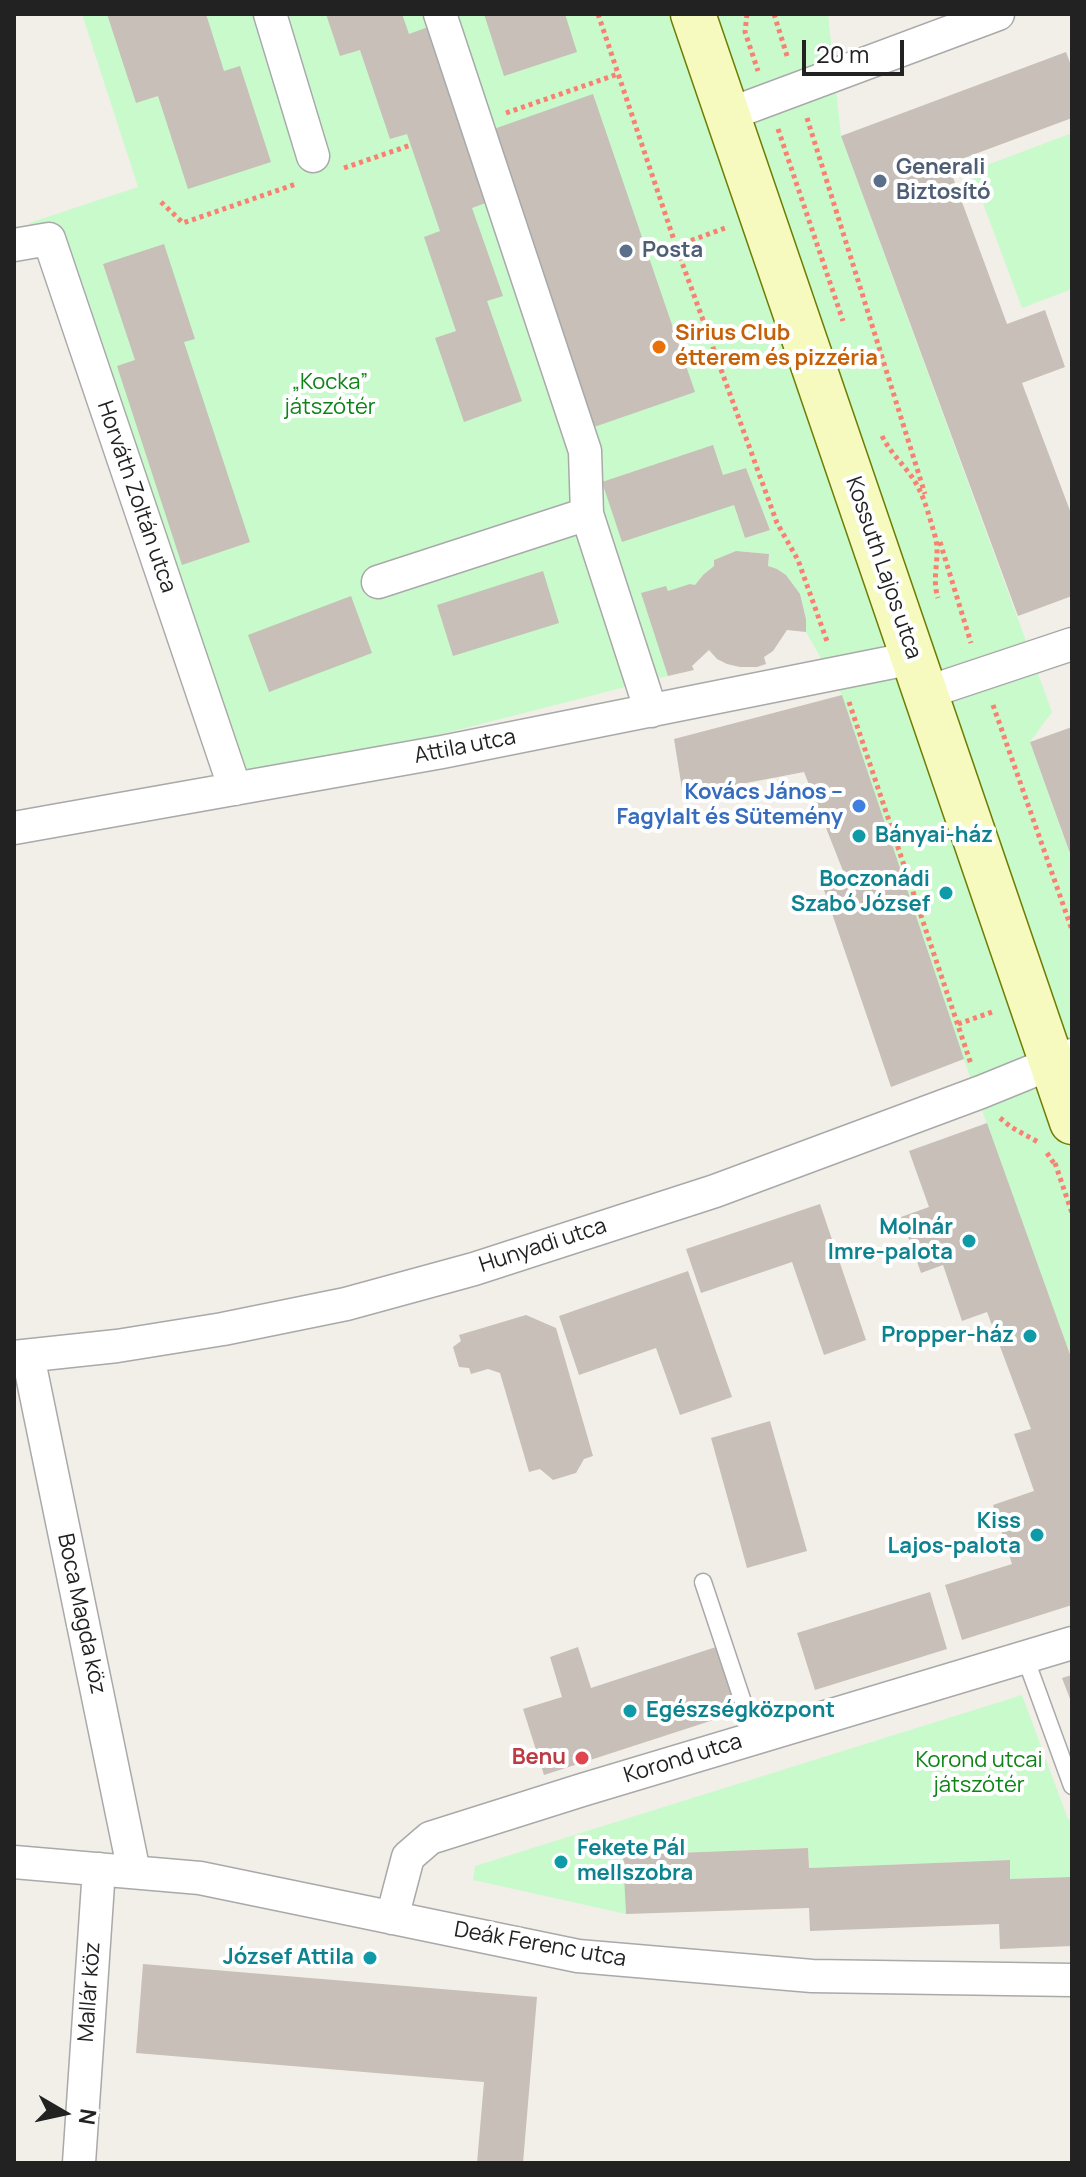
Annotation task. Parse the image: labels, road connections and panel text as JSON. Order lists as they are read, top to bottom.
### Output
{
  "streets": {
    "street": [
      "Horváth Zoltán utca",
      "Kossuth Lajos utca",
      "Attila utca",
      "Hunyadi utca",
      "Boca Magda köz",
      "Korond utca",
      "Deák Ferenc utca",
      "Mallár köz"
    ]
  },
  "crossings": [
    ["Horváth Zoltán utca", "Attila utca"],
    ["Kossuth Lajos utca", "Attila utca"],
    ["Kossuth Lajos utca", "Hunyadi utca"],
    ["Hunyadi utca", "Boca Magda köz"],
    ["Boca Magda köz", "Deák Ferenc utca"],
    ["Korond utca", "Deák Ferenc utca"],
    ["Deák Ferenc utca", "Mallár köz"]
  ],
  "parks": ["„Kocka” játszótér", "Korond utcai játszótér"],
  "places": [
    "Generali Biztosító",
    "Posta",
    "Sirius Club étterem és pizzéria",
    "Kovács János – Fagylalt és Sütemény",
    "Bányai-ház",
    "Boczonádi Szabó József",
    "Molnár Imre-palota",
    "Propper-ház",
    "Kiss Lajos-palota",
    "Egészségközpont",
    "Benu",
    "Fekete Pál mellszobra",
    "József Attila"
  ],
  "scale_bar": "20 m",
  "north": "right"
}
